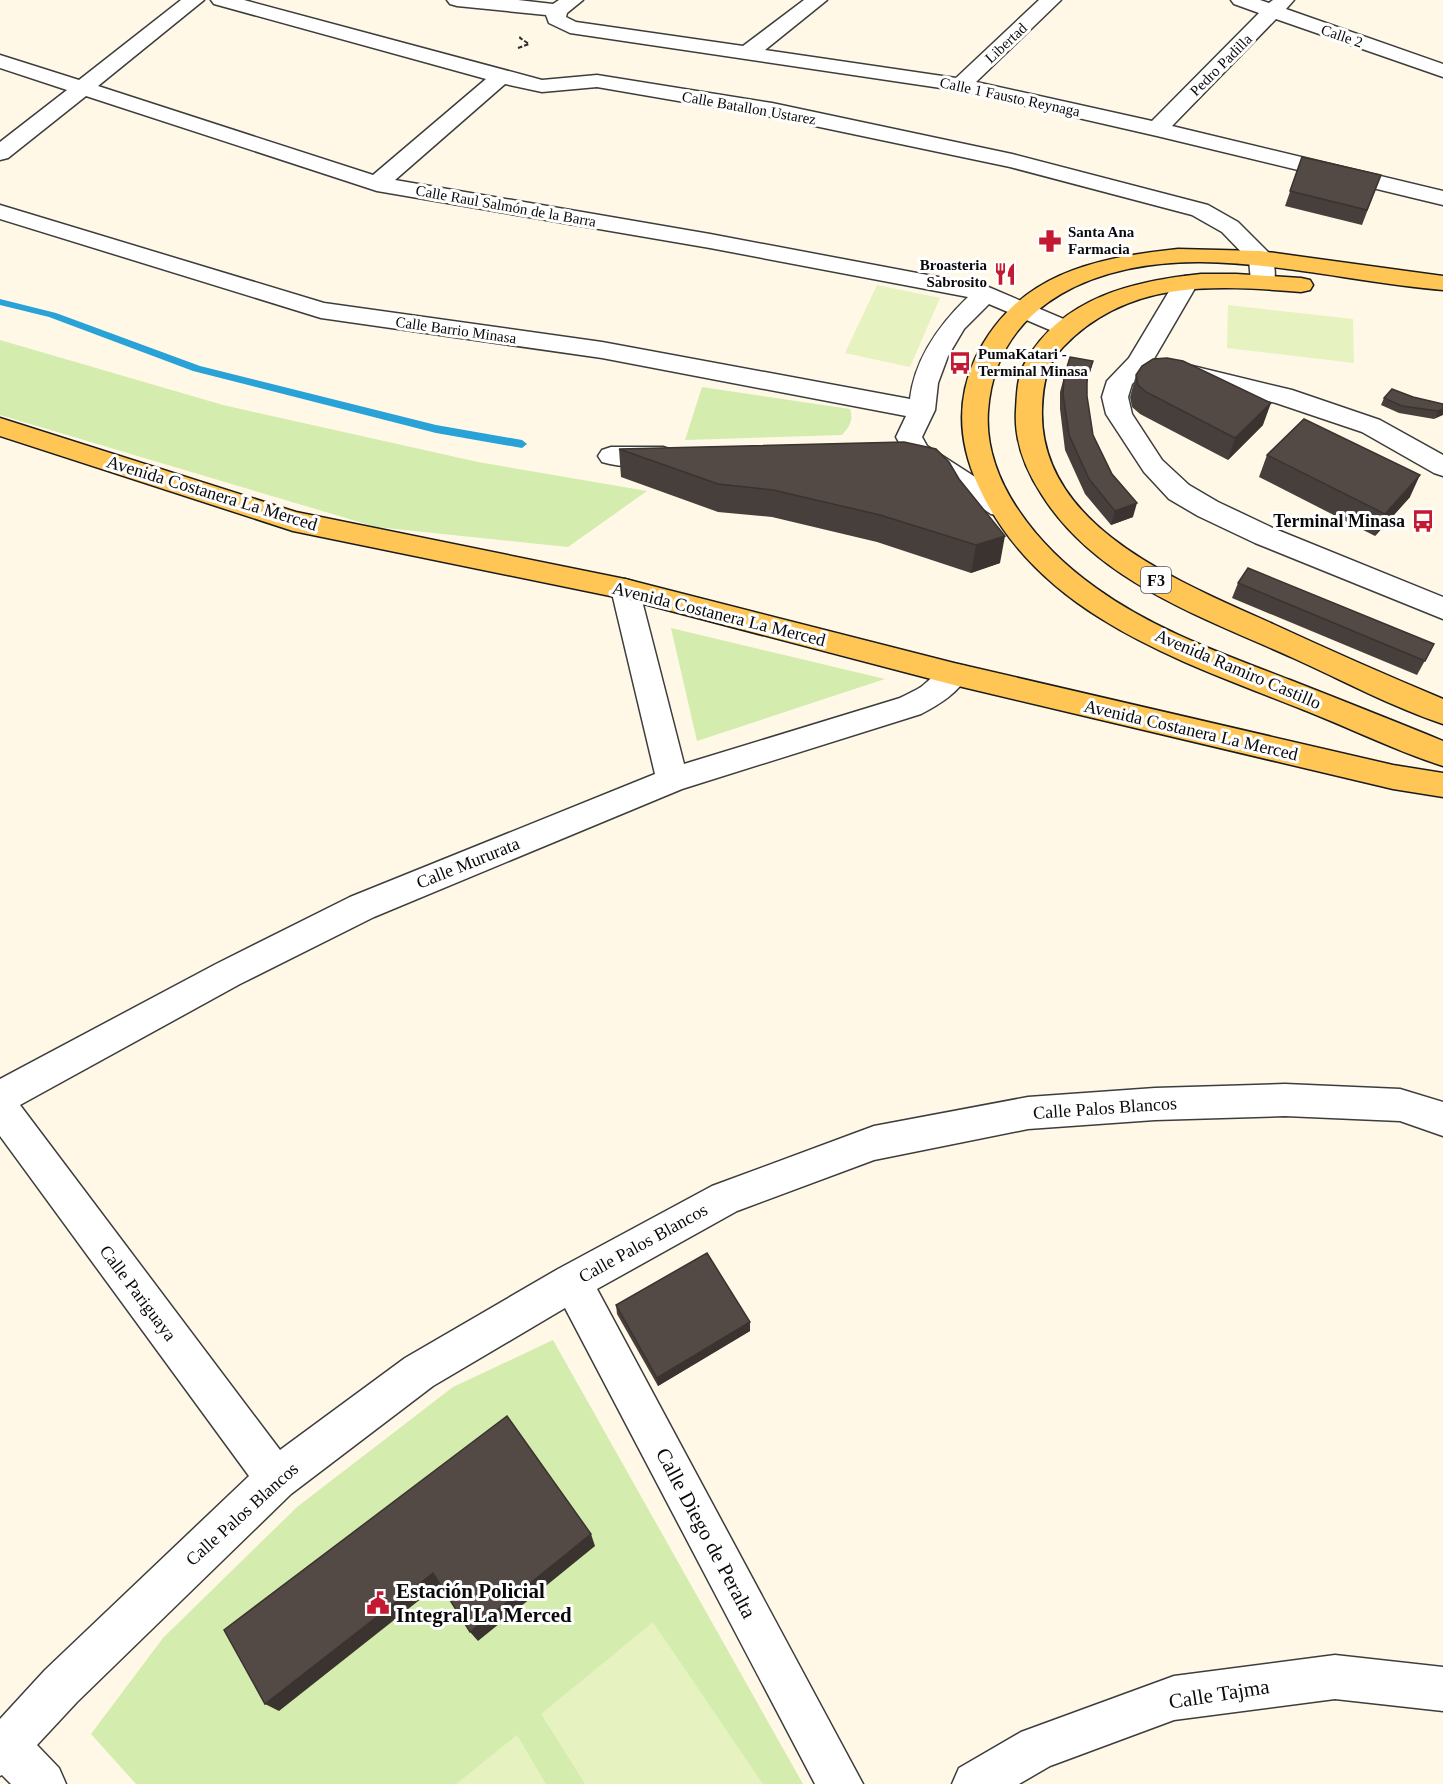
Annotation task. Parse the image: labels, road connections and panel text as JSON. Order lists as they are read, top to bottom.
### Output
{
  "streets": {
    "main road": ["Avenida Costanera La Merced", "F3", "Avenida Ramiro Castillo"],
    "street": [
      "Calle 2",
      "Libertad",
      "Pedro Padilla",
      "Calle 1 Fausto Reynaga",
      "Calle Batallon Ustarez",
      "Calle Raul Salmón de la Barra",
      "Calle Barrio Minasa",
      "Calle Mururata",
      "Calle Palos Blancos",
      "Calle Pariguaya",
      "Calle Diego de Peralta",
      "Calle Tajma"
    ]
  },
  "crossings": [
    ["Calle 2", "Pedro Padilla"],
    ["Libertad", "Calle 1 Fausto Reynaga"],
    ["Pedro Padilla", "Calle 1 Fausto Reynaga"],
    ["Calle Batallon Ustarez", "Avenida Ramiro Castillo"],
    ["Calle Raul Salmón de la Barra", "Avenida Ramiro Castillo"],
    ["Avenida Costanera La Merced", "Calle Mururata"],
    ["Calle Palos Blancos", "Calle Pariguaya"],
    ["Calle Palos Blancos", "Calle Diego de Peralta"]
  ],
  "places": {
    "pharmacy": ["Santa Ana Farmacia"],
    "restaurant": ["Broasteria Sabrosito"],
    "bus stop": ["PumaKatari - Terminal Minasa", "Terminal Minasa"],
    "public building": ["Estación Policial Integral La Merced"]
  }
}
